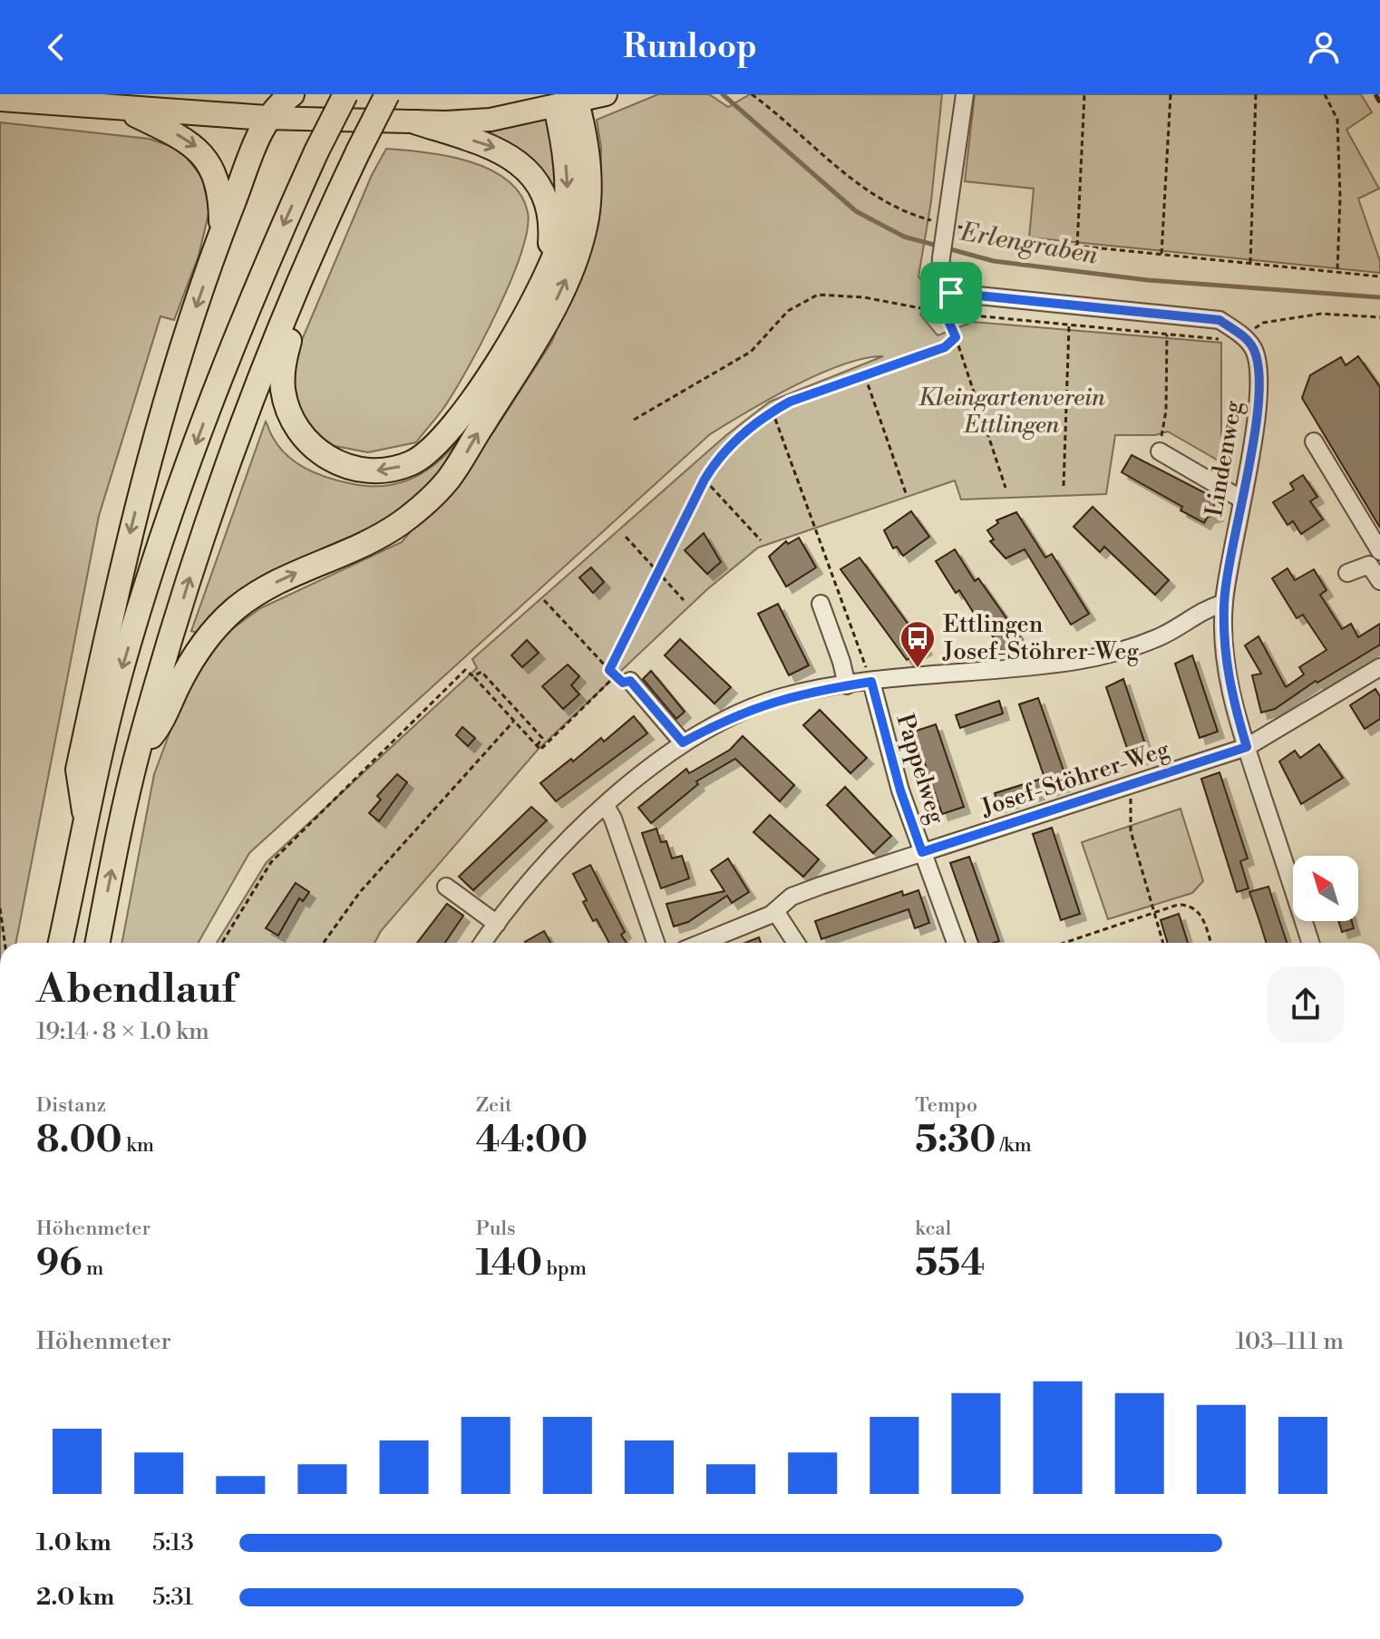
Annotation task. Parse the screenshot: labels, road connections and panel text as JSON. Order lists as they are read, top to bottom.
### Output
{
  "streets": {
    "street": ["Lindenweg", "Pappelweg", "Josef-Stöhrer-Weg"]
  },
  "crossings": [
    ["Lindenweg", "Josef-Stöhrer-Weg"],
    ["Pappelweg", "Josef-Stöhrer-Weg"]
  ],
  "water": ["Erlengraben"],
  "parks": ["Kleingartenverein Ettlingen"],
  "places": {
    "bus stop": ["Ettlingen Josef-Stöhrer-Weg"]
  },
  "north": "top left",
  "page": {
    "header": "Runloop",
    "heading": ["Abendlauf", "19:14 · 8 × 1.0 km"],
    "stats": [
      ["Distanz", "8.00 km"],
      ["Zeit", "44:00"],
      ["Tempo", "5:30 /km"],
      ["Höhenmeter", "96 m"],
      ["Puls", "140 bpm"],
      ["kcal", "554"]
    ],
    "chart": ["Höhenmeter", "103–111 m"],
    "list": [
      {
        "name": "1.0 km",
        "note": "5:13"
      },
      {
        "name": "2.0 km",
        "note": "5:31"
      }
    ]
  }
}
